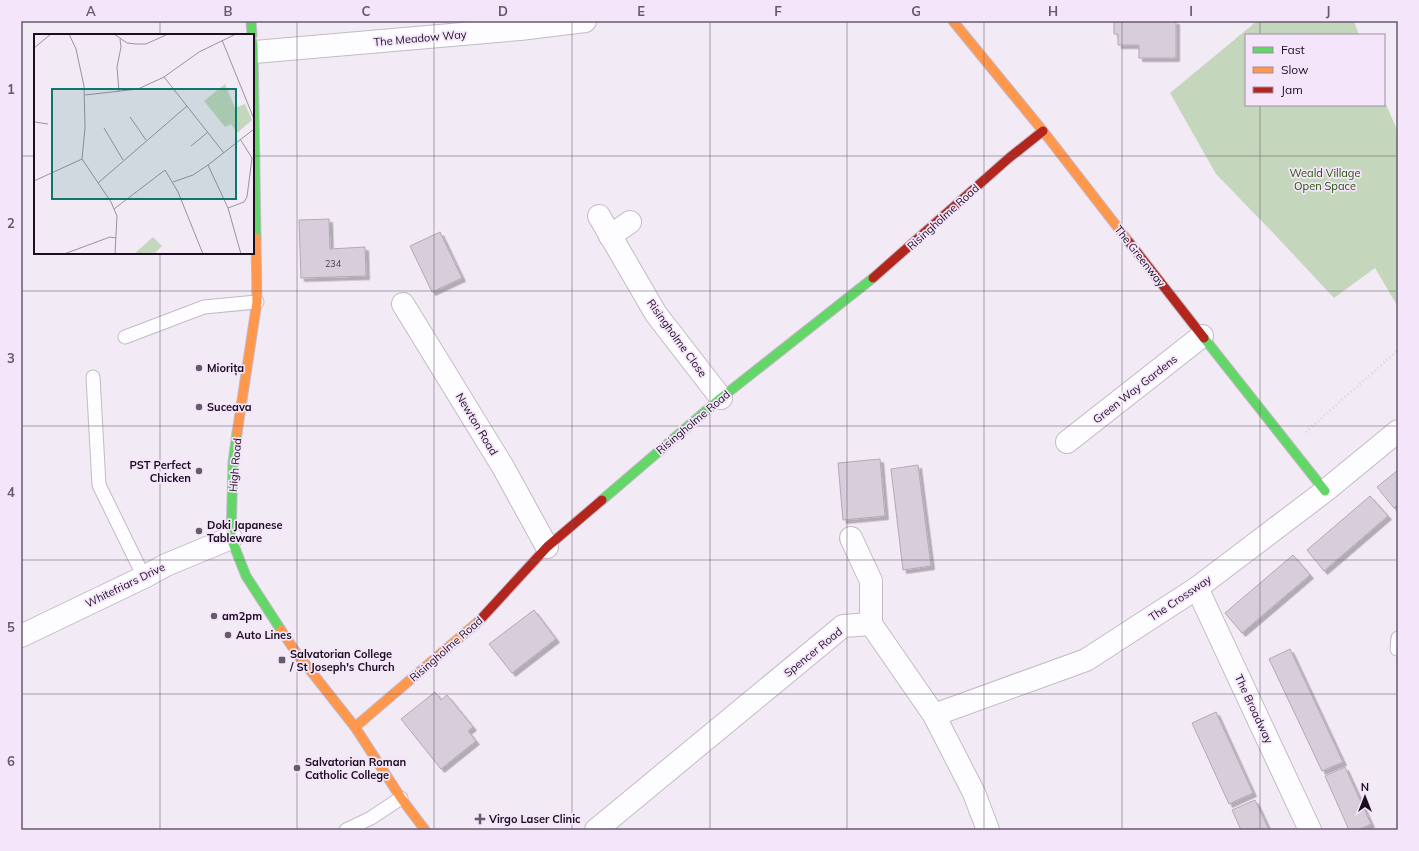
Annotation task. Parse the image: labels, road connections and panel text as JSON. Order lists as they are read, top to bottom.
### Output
{
  "streets": {
    "street": [
      "The Meadow Way",
      "Risingholme Road",
      "The Greenway",
      "Risingholme Close",
      "Green Way Gardens",
      "Newton Road",
      "High Road",
      "Whitefriars Drive",
      "The Crossway",
      "Spencer Road",
      "The Broadway"
    ]
  },
  "crossings": [
    ["Risingholme Road", "The Greenway"],
    ["Risingholme Road", "Risingholme Close"],
    ["Risingholme Road", "Newton Road"],
    ["Risingholme Road", "High Road"],
    ["The Greenway", "Green Way Gardens"],
    ["The Greenway", "The Crossway"],
    ["High Road", "Whitefriars Drive"],
    ["The Crossway", "The Broadway"]
  ],
  "parks": ["Weald Village Open Space"],
  "places": {
    "other": [
      "Miorița",
      "Suceava",
      "PST Perfect Chicken",
      "Doki Japanese Tableware",
      "am2pm",
      "Auto Lines",
      "Salvatorian Roman Catholic College"
    ],
    "transit": ["Salvatorian College / St Joseph's Church"],
    "health": ["Virgo Laser Clinic"]
  },
  "house_numbers": ["234"],
  "legend": ["Fast", "Slow", "Jam"],
  "north": "top",
  "grid": {
    "columns": [
      "A",
      "B",
      "C",
      "D",
      "E",
      "F",
      "G",
      "H",
      "I",
      "J"
    ],
    "rows": [
      "1",
      "2",
      "3",
      "4",
      "5",
      "6"
    ]
  }
}
